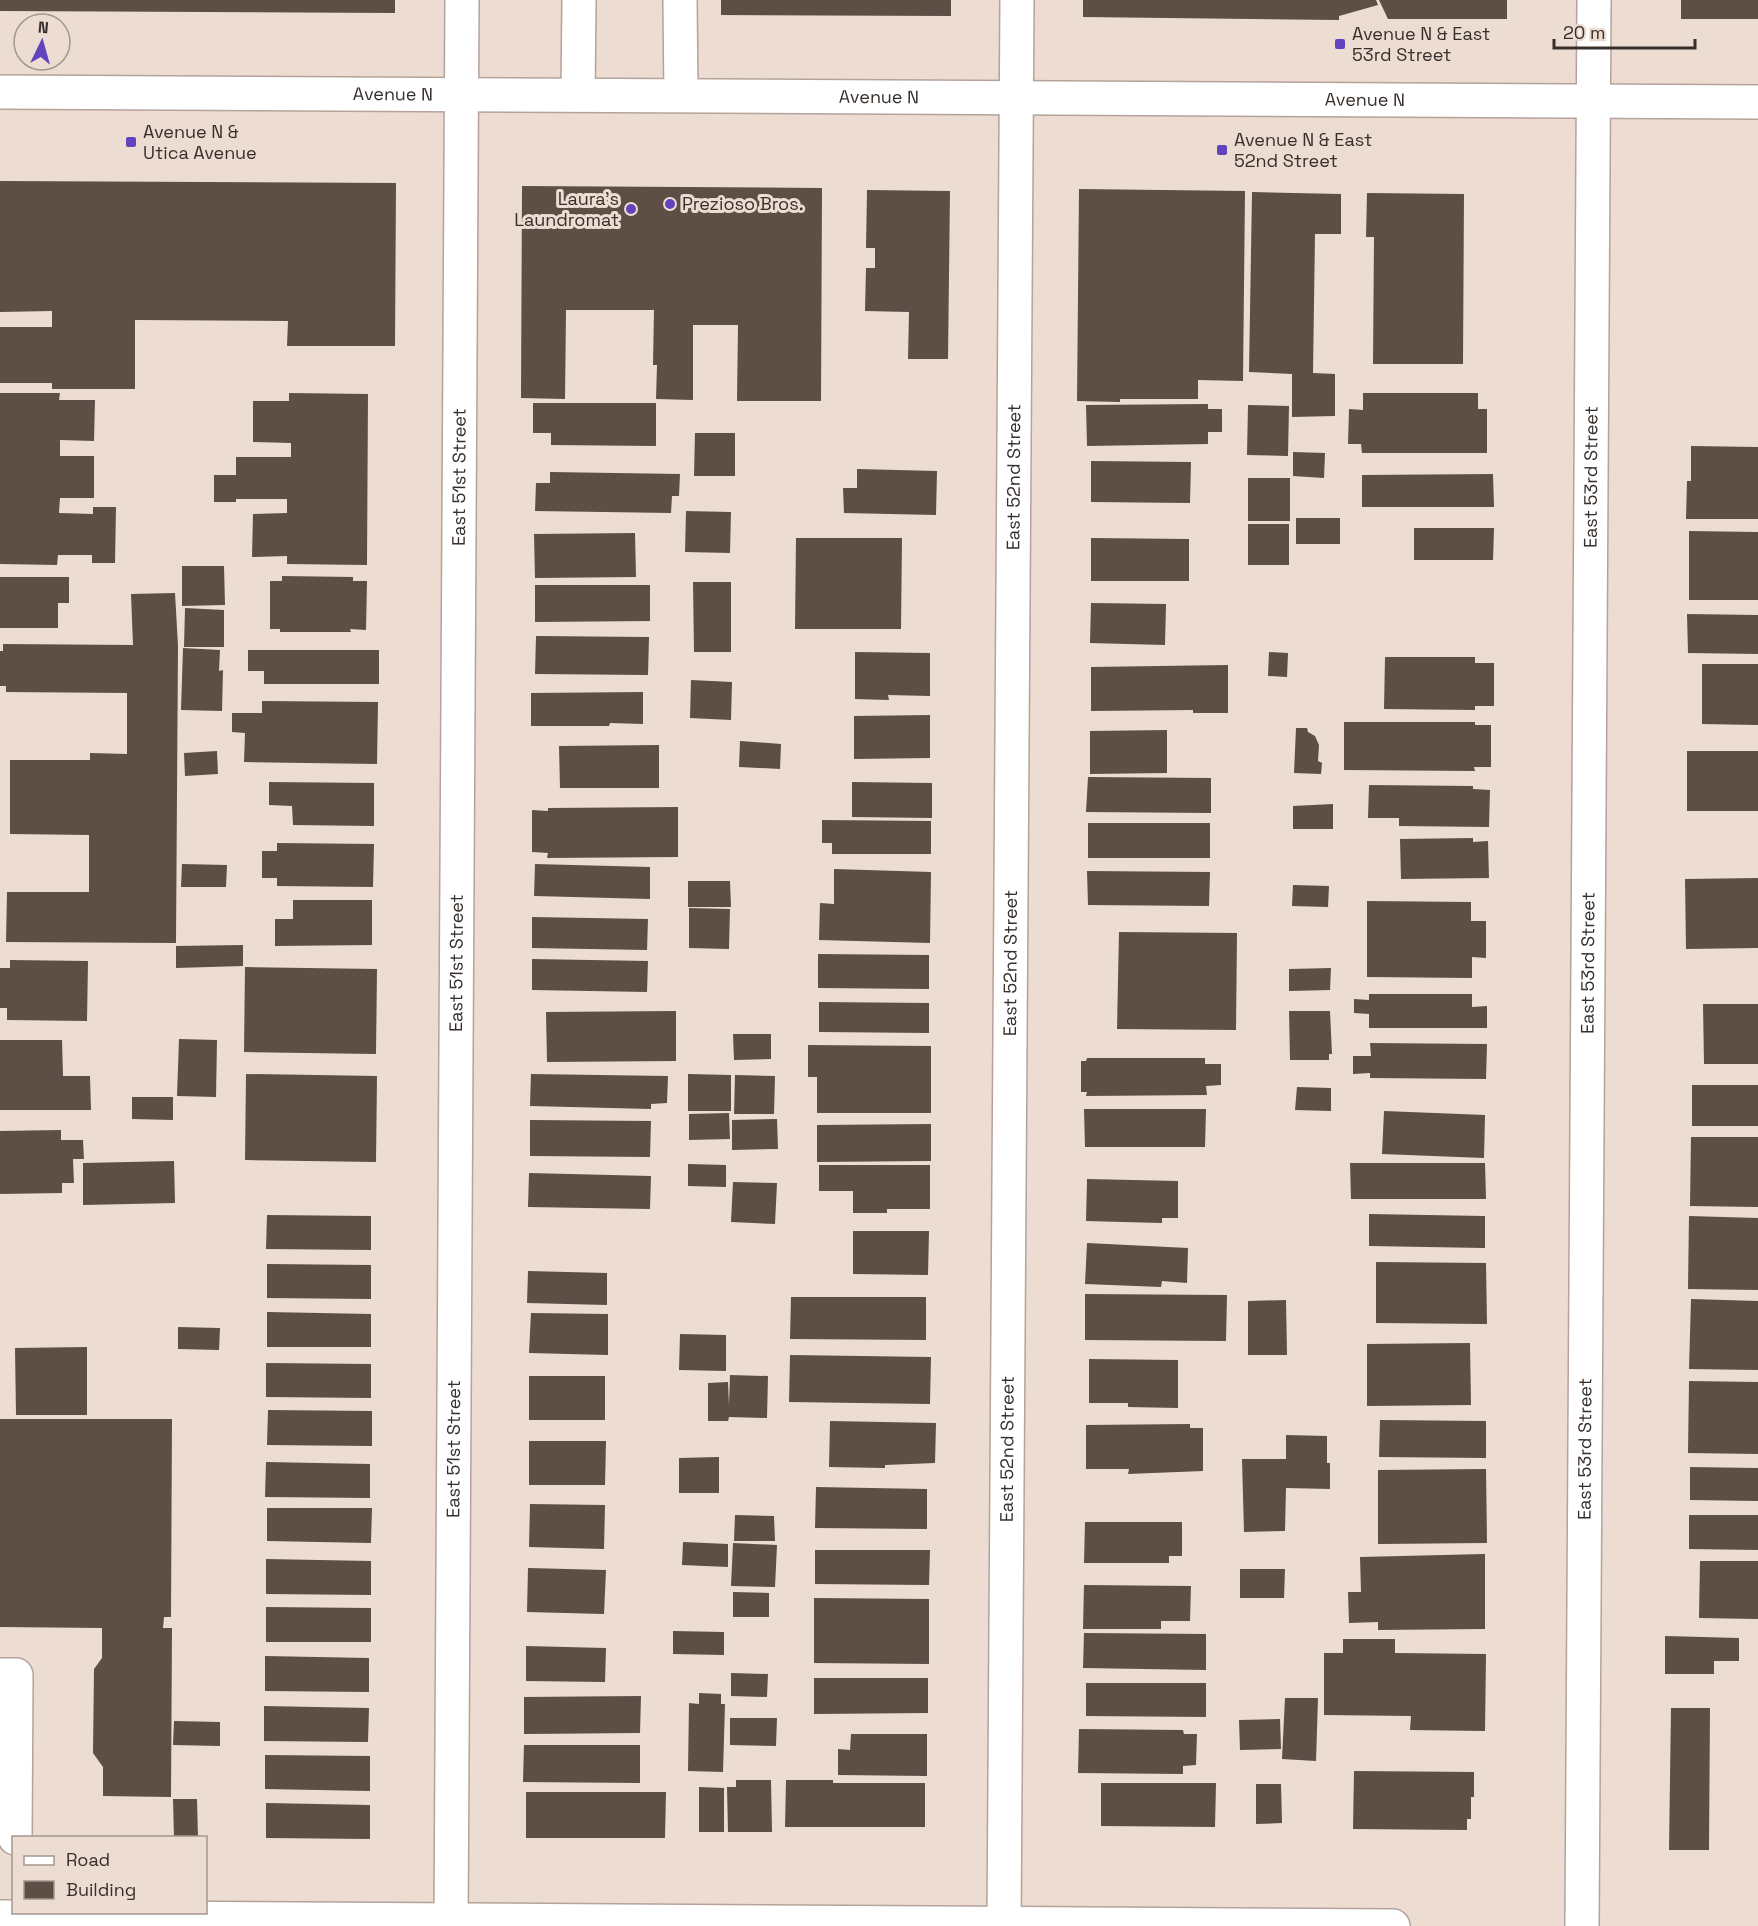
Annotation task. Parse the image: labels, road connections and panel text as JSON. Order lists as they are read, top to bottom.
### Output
{
  "streets": {
    "street": [
      "Avenue N",
      "East 51st Street",
      "East 52nd Street",
      "East 53rd Street"
    ]
  },
  "crossings": [
    ["Avenue N", "East 51st Street"],
    ["Avenue N", "East 52nd Street"],
    ["Avenue N", "East 53rd Street"]
  ],
  "places": {
    "transit": ["Avenue N & East 53rd Street", "Avenue N & Utica Avenue", "Avenue N & East 52nd Street"],
    "other": ["Prezioso Bros.", "Laura's Laundromat"]
  },
  "legend": ["Road", "Building"],
  "scale_bar": "20 m",
  "north": "top"
}
